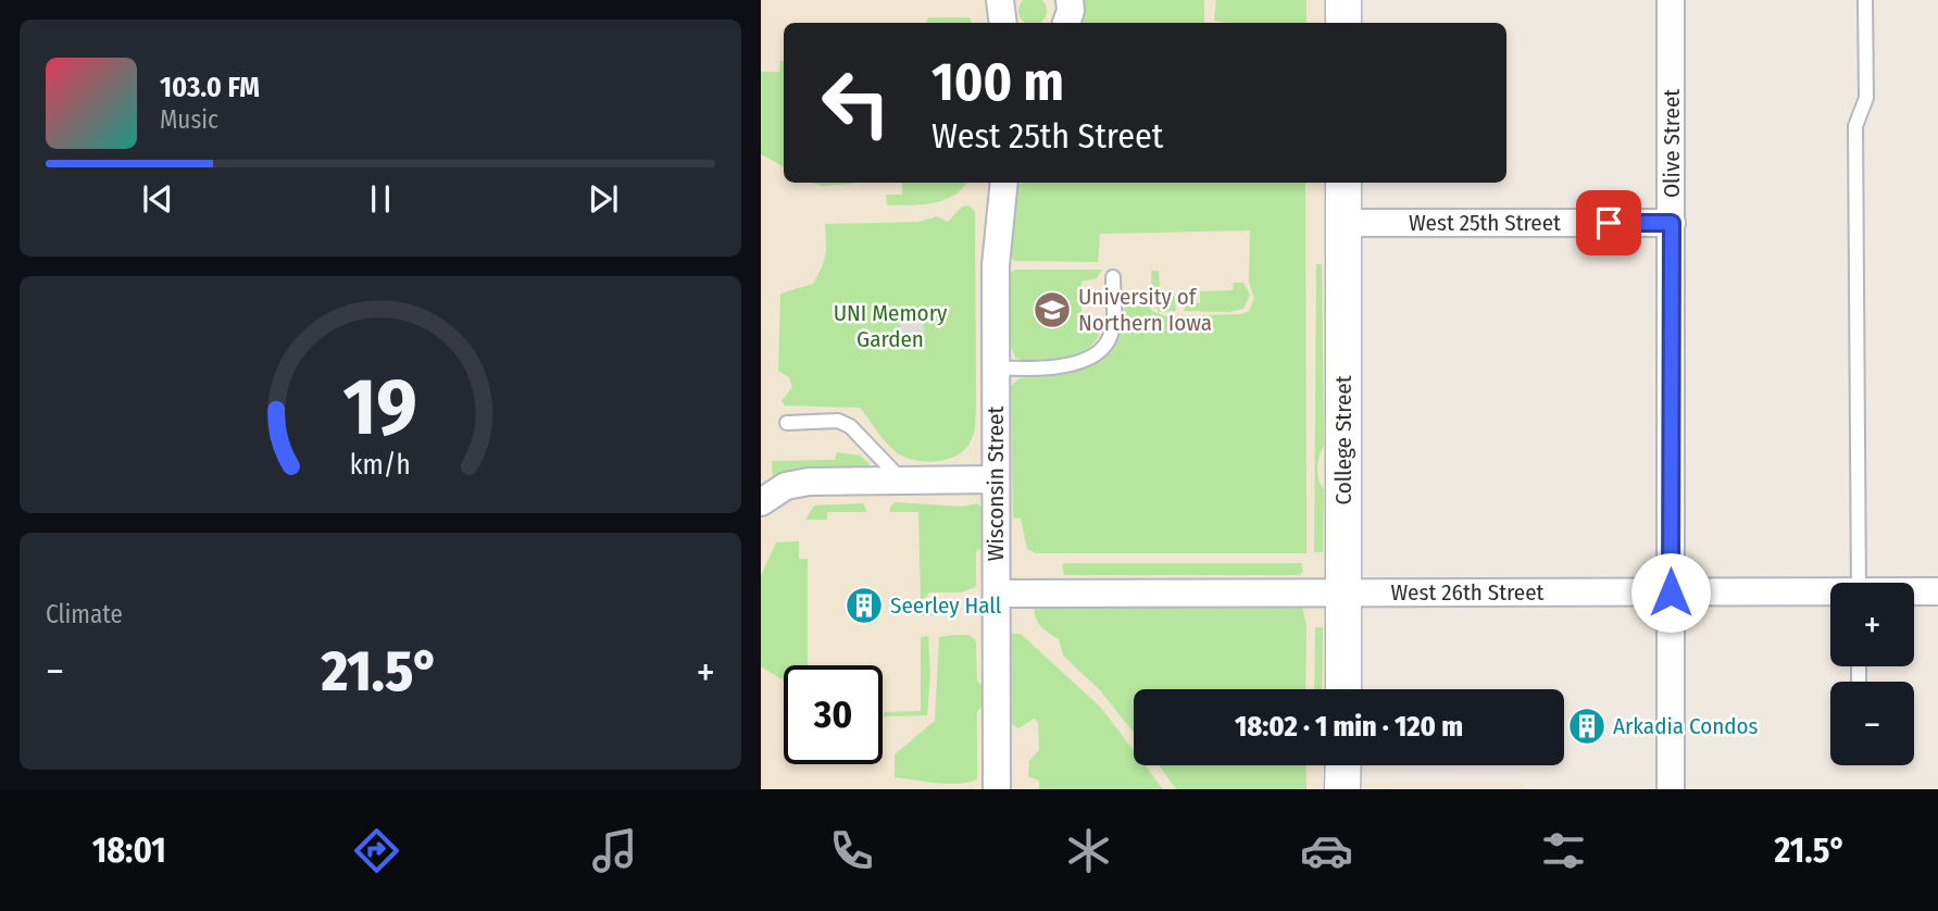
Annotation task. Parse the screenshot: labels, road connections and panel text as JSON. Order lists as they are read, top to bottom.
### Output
{
  "streets": {
    "street": [
      "Olive Street",
      "West 25th Street",
      "College Street",
      "Wisconsin Street",
      "West 26th Street"
    ]
  },
  "crossings": [
    ["Olive Street", "West 25th Street"],
    ["Olive Street", "West 26th Street"],
    ["West 25th Street", "College Street"],
    ["College Street", "West 26th Street"],
    ["Wisconsin Street", "West 26th Street"]
  ],
  "parks": ["UNI Memory Garden"],
  "places": {
    "school or university": ["University of Northern Iowa"],
    "building": ["Seerley Hall", "Arkadia Condos"]
  },
  "page": {
    "turn": ["100 m", "West 25th Street"],
    "song": ["103.0 FM", "Music"],
    "tile": "Climate",
    "map_buttons": ["+", "−"],
    "heat": ["−", "21.5°", "+"],
    "limit": "30",
    "trip": "18:02 · 1 min · 120 m",
    "tabs": ["18:01", "21.5°"],
    "gauge": ["19", "km/h"]
  }
}
